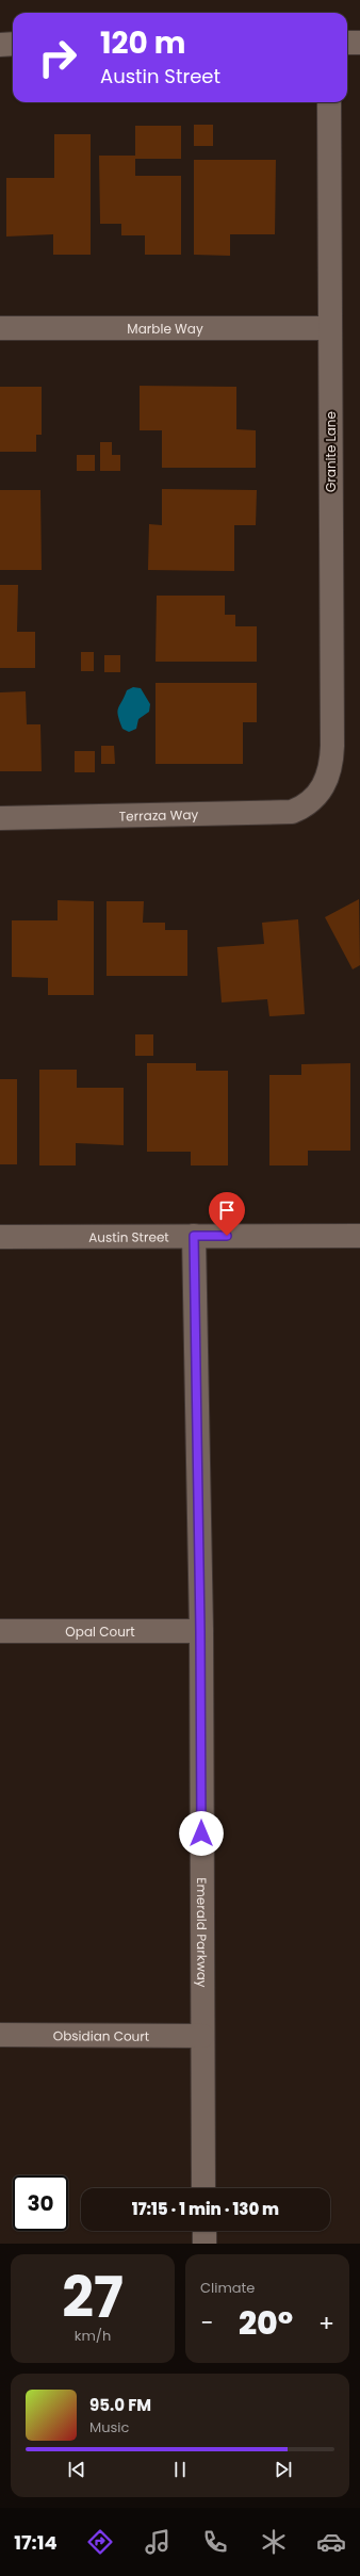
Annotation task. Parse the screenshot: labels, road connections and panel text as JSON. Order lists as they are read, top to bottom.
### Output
{
  "streets": {
    "street": [
      "Marble Way",
      "Granite Lane",
      "Terraza Way",
      "Austin Street",
      "Opal Court",
      "Emerald Parkway",
      "Obsidian Court"
    ]
  },
  "crossings": [
    ["Marble Way", "Granite Lane"],
    ["Granite Lane", "Terraza Way"],
    ["Austin Street", "Emerald Parkway"],
    ["Opal Court", "Emerald Parkway"],
    ["Emerald Parkway", "Obsidian Court"]
  ],
  "page": {
    "turn": ["120 m", "Austin Street"],
    "limit": "30",
    "trip": "17:15 · 1 min · 130 m",
    "tile": [
      ["27", "km/h"],
      "Climate"
    ],
    "heat": ["−", "20°", "+"],
    "song": ["95.0 FM", "Music"],
    "tabs": "17:14"
  }
}
